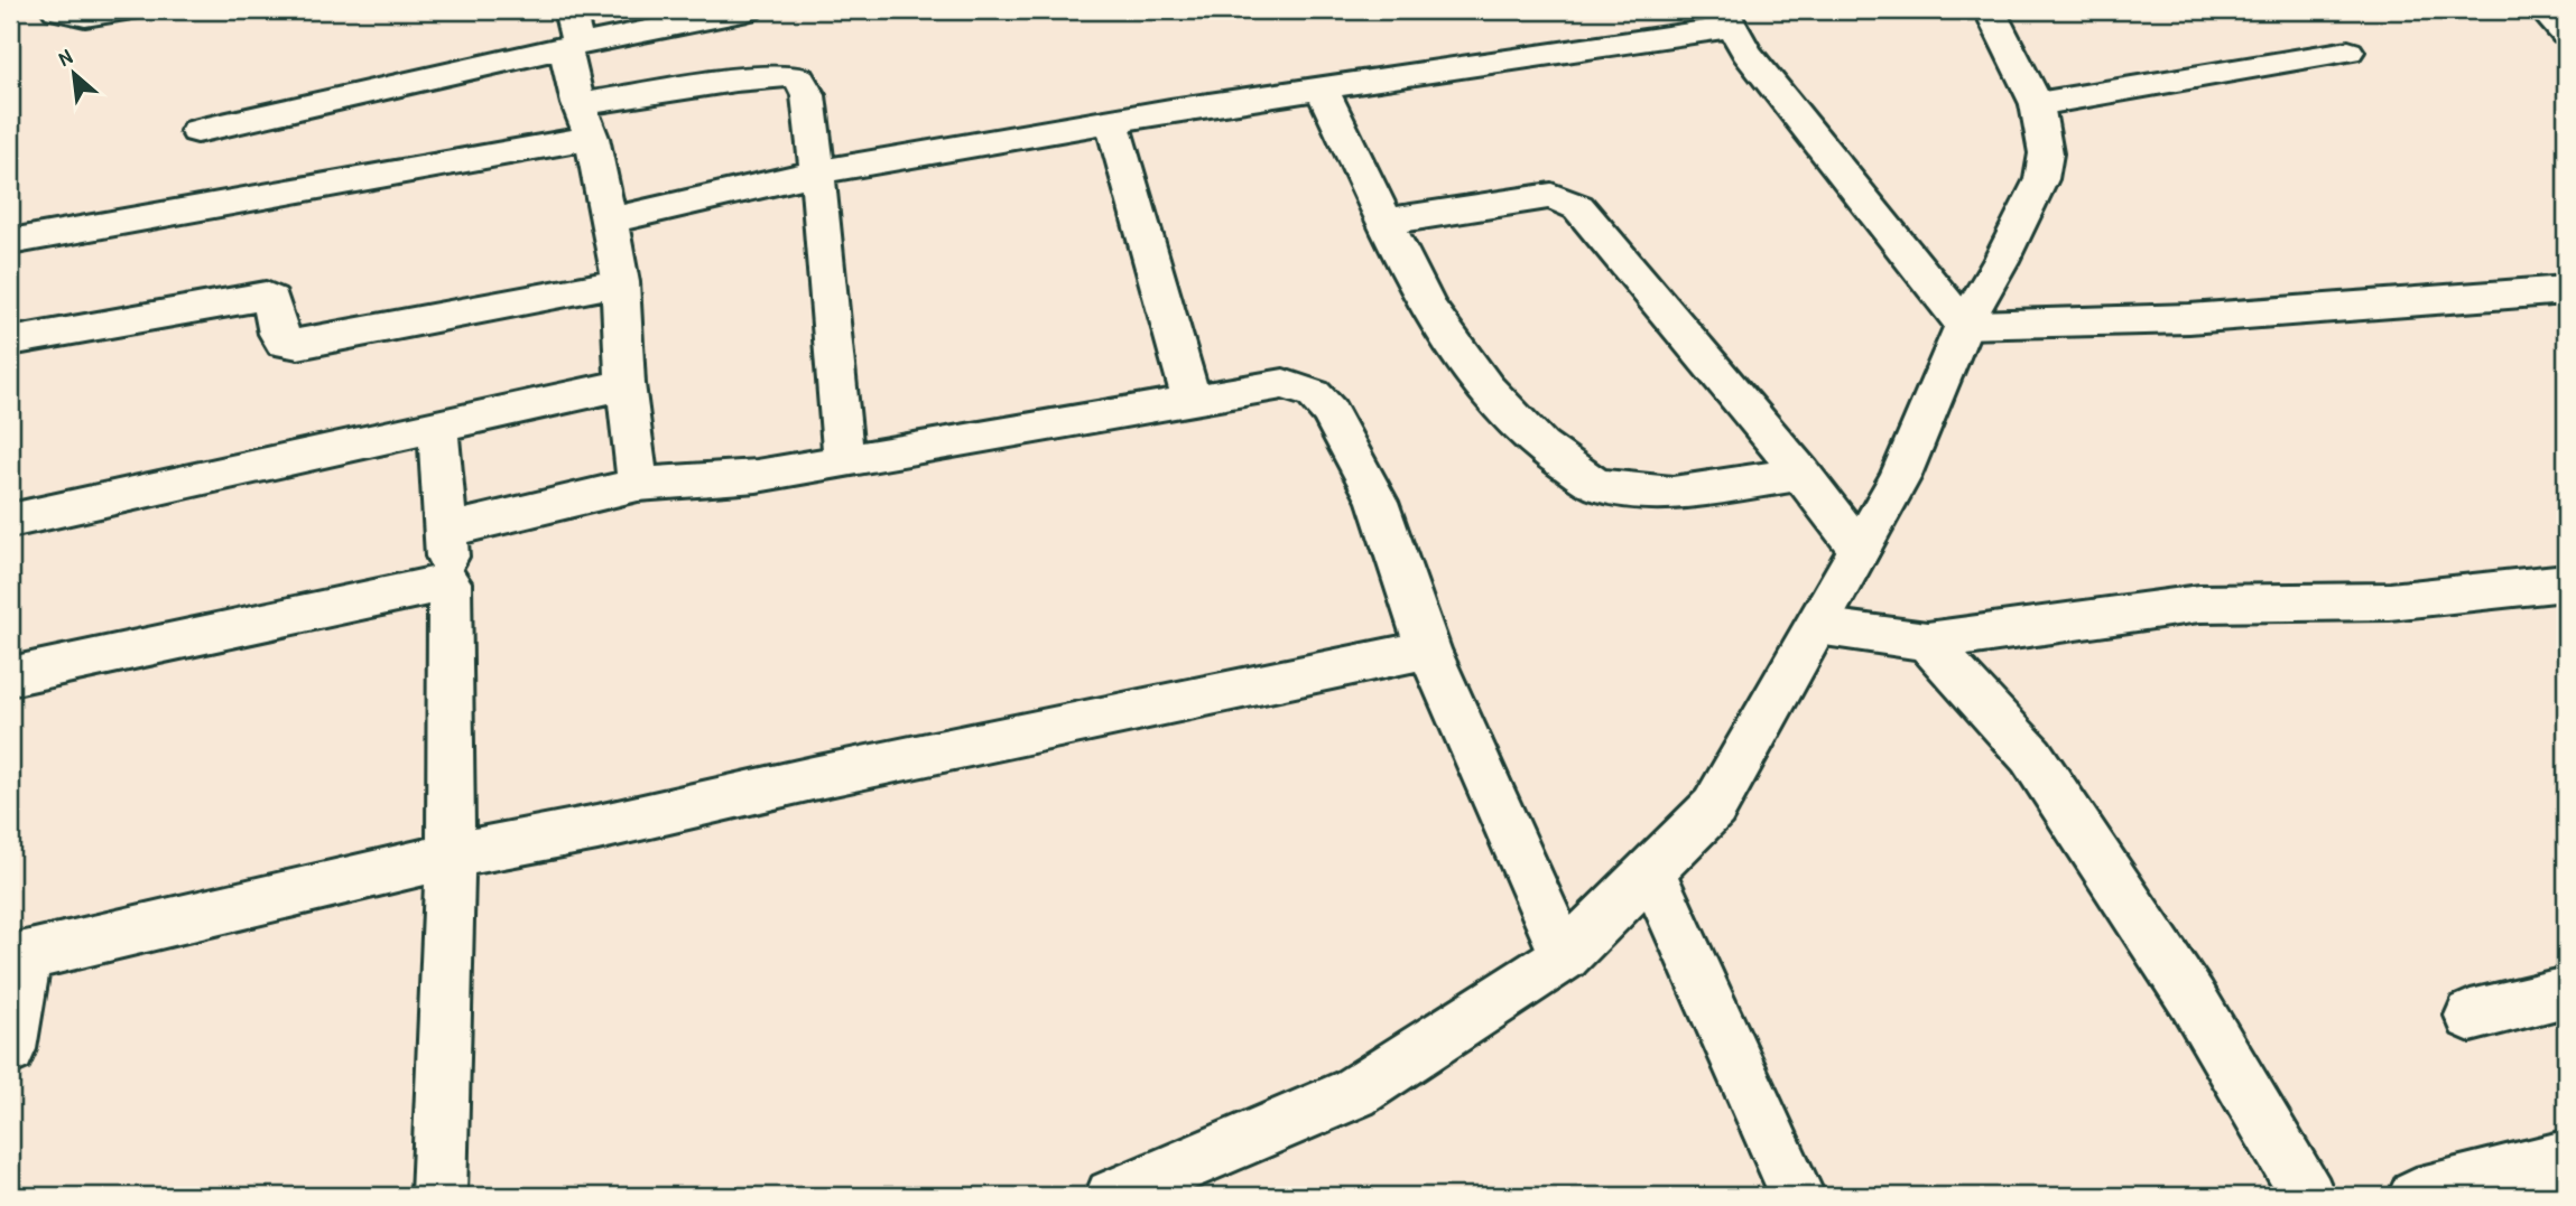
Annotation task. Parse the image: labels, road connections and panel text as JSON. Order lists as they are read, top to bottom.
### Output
{
  "north": "top left"
}
